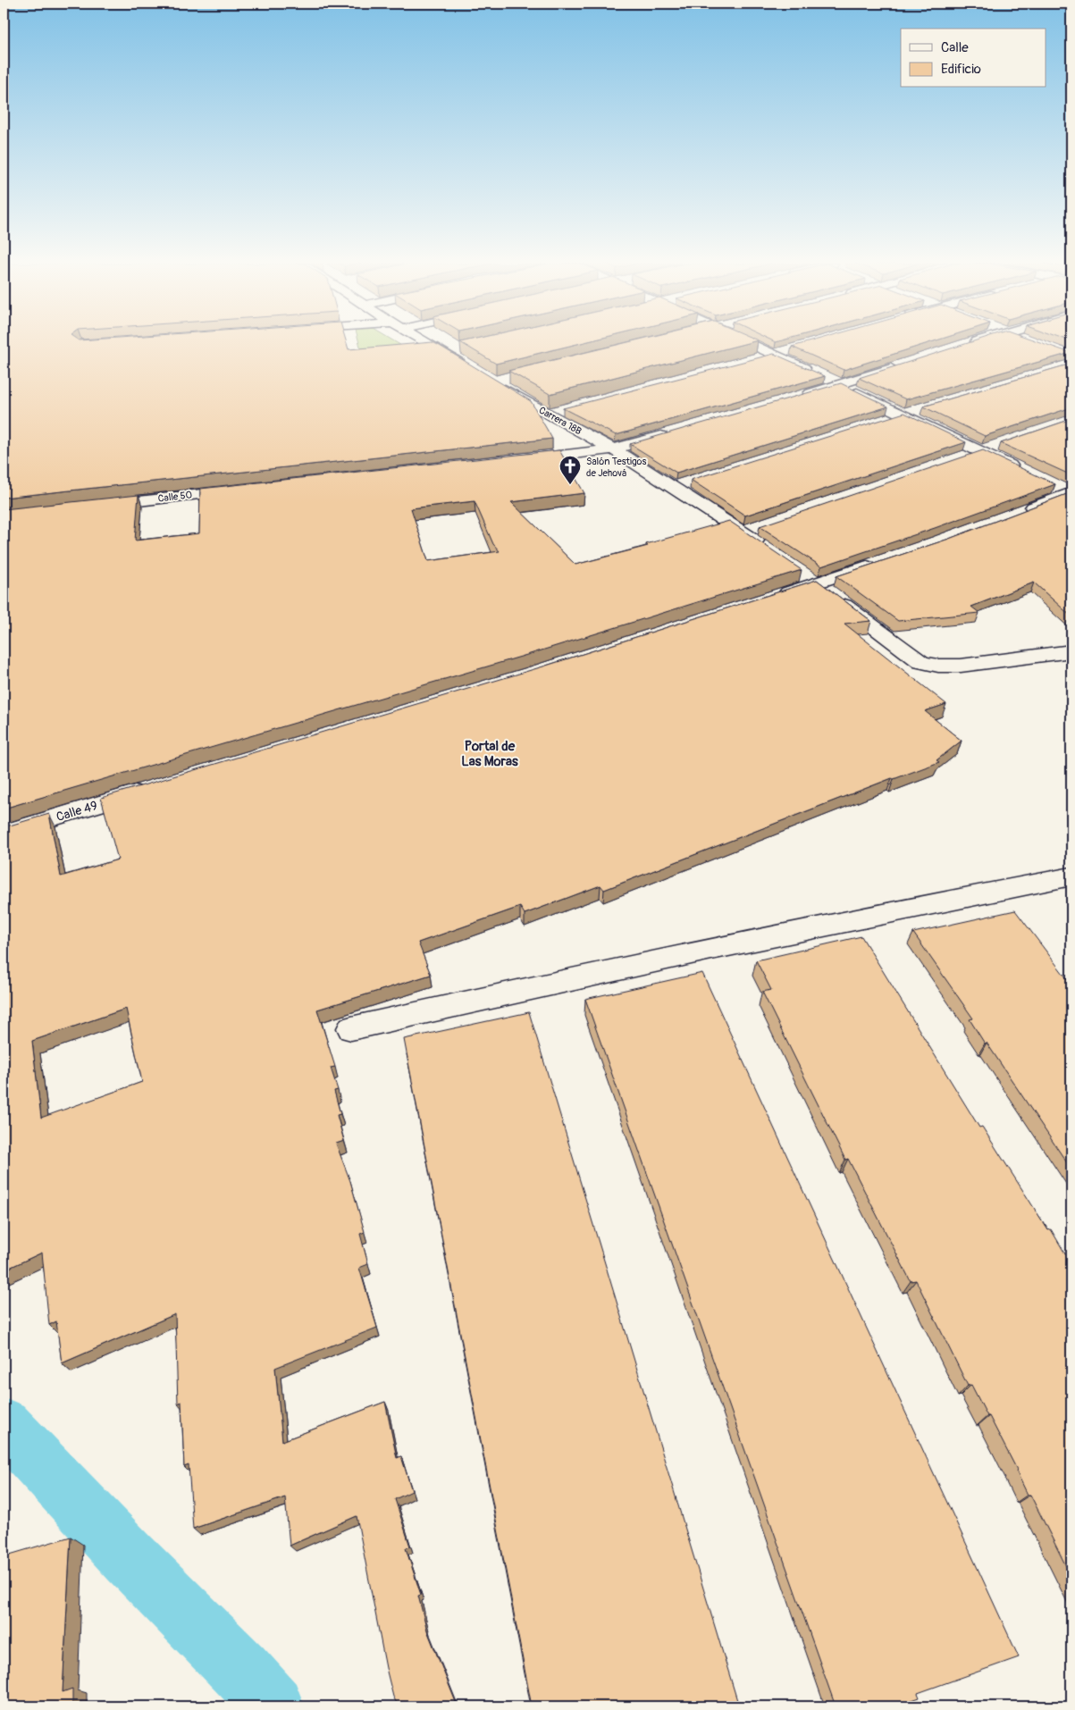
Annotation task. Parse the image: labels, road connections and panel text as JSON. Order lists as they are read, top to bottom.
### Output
{
  "streets": {
    "street": ["Carrera 18B", "Calle 50", "Calle 49"]
  },
  "districts": ["Portal de Las Moras"],
  "places": {
    "church": ["Salón Testigos de Jehová"]
  },
  "legend": ["Calle", "Edificio"]
}
